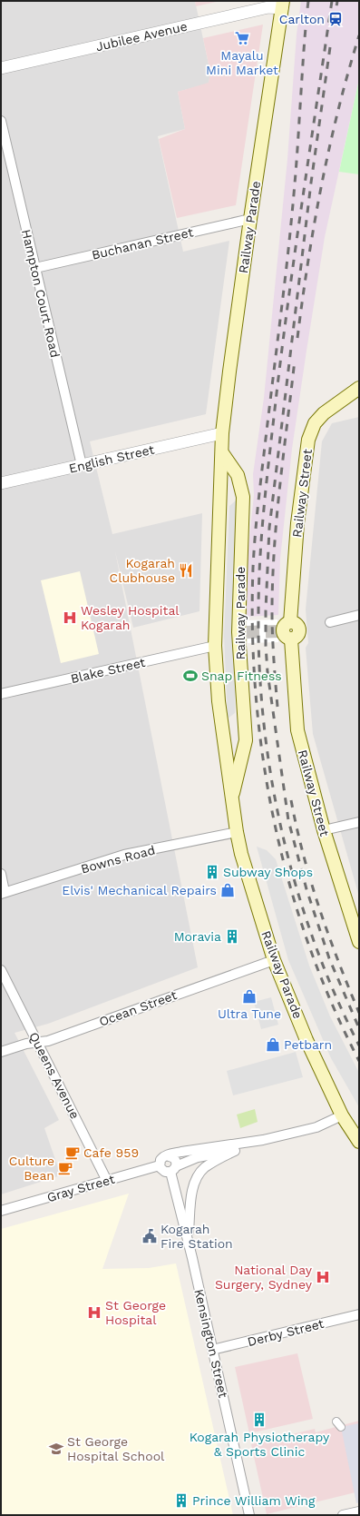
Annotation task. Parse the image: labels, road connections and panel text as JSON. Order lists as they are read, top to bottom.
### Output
{
  "streets": {
    "main road": ["Railway Parade", "Railway Street"],
    "street": [
      "Jubilee Avenue",
      "Buchanan Street",
      "Hampton Court Road",
      "English Street",
      "Blake Street",
      "Bowns Road",
      "Ocean Street",
      "Queens Avenue",
      "Gray Street",
      "Derby Street",
      "Kensington Street"
    ]
  },
  "crossings": [
    ["Jubilee Avenue", "Railway Parade"],
    ["Railway Parade", "Buchanan Street"],
    ["Railway Parade", "English Street"],
    ["Railway Parade", "Blake Street"],
    ["Railway Parade", "Bowns Road"],
    ["Railway Parade", "Ocean Street"],
    ["Buchanan Street", "Hampton Court Road"],
    ["Hampton Court Road", "English Street"],
    ["Ocean Street", "Queens Avenue"],
    ["Queens Avenue", "Gray Street"],
    ["Gray Street", "Kensington Street"],
    ["Derby Street", "Kensington Street"]
  ],
  "places": {
    "station": ["Carlton"],
    "supermarket": ["Mayalu Mini Market"],
    "restaurant": ["Kogarah Clubhouse"],
    "hospital": ["Wesley Hospital Kogarah", "National Day Surgery, Sydney", "St George Hospital"],
    "sports": ["Snap Fitness"],
    "building": [
      "Subway Shops",
      "Moravia",
      "Kogarah Physiotherapy & Sports Clinic",
      "Prince William Wing"
    ],
    "shop": ["Elvis' Mechanical Repairs", "Ultra Tune", "Petbarn"],
    "cafe": ["Cafe 959", "Culture Bean"],
    "public building": ["Kogarah Fire Station"],
    "school or university": ["St George Hospital School"]
  }
}
